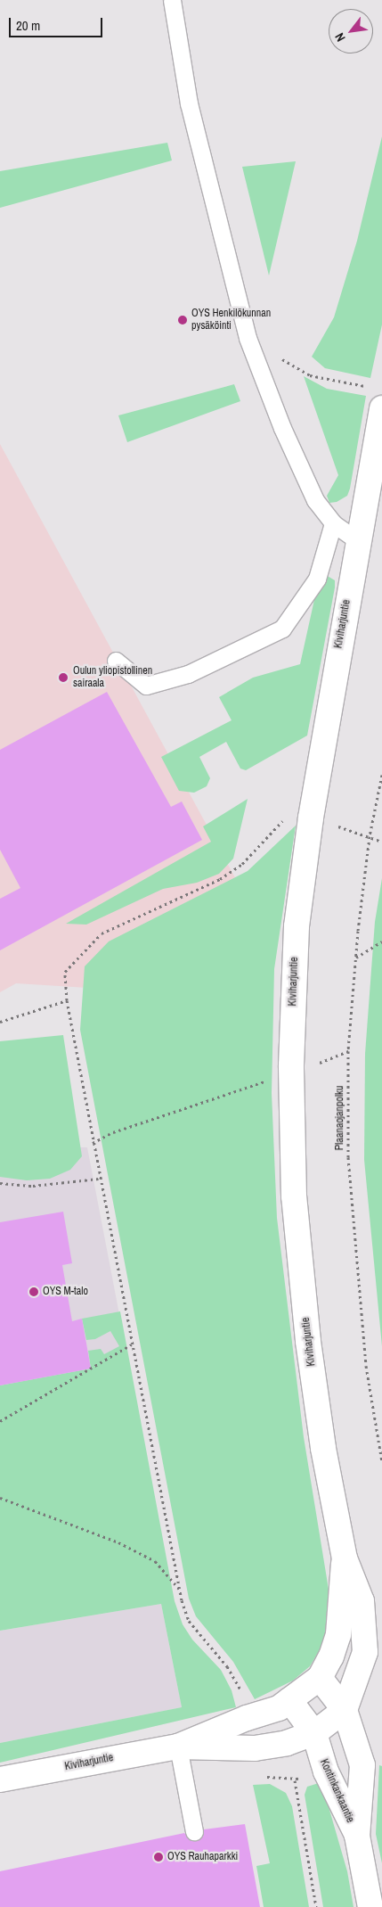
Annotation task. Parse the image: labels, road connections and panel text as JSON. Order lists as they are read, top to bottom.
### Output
{
  "streets": {
    "street": ["Kiviharjuntie", "Kontinkankaantie"],
    "path": ["Plaanaojanpolku"]
  },
  "places": [
    "OYS Henkilökunnan pysäköinti",
    "Oulun yliopistollinen sairaala",
    "OYS M-talo",
    "OYS Rauhaparkki"
  ],
  "scale_bar": "20 m",
  "north": "bottom left"
}
